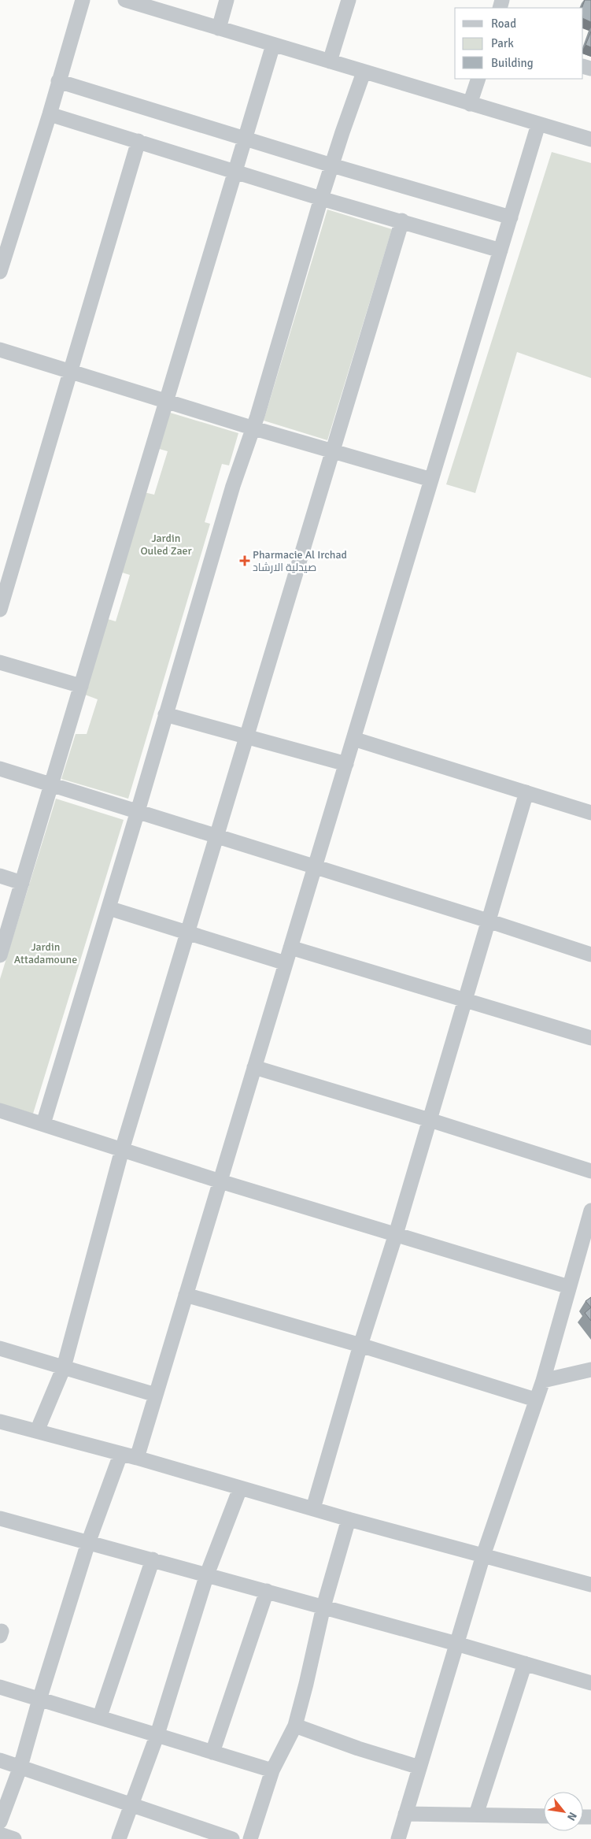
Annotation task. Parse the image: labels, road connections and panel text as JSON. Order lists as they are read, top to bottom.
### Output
{
  "parks": ["Jardin Ouled Zaer", "Jardin Attadamoune"],
  "places": {
    "health": ["Pharmacie Al Irchad صيدلية الارشاد"]
  },
  "legend": ["Road", "Park", "Building"],
  "north": "bottom right"
}
